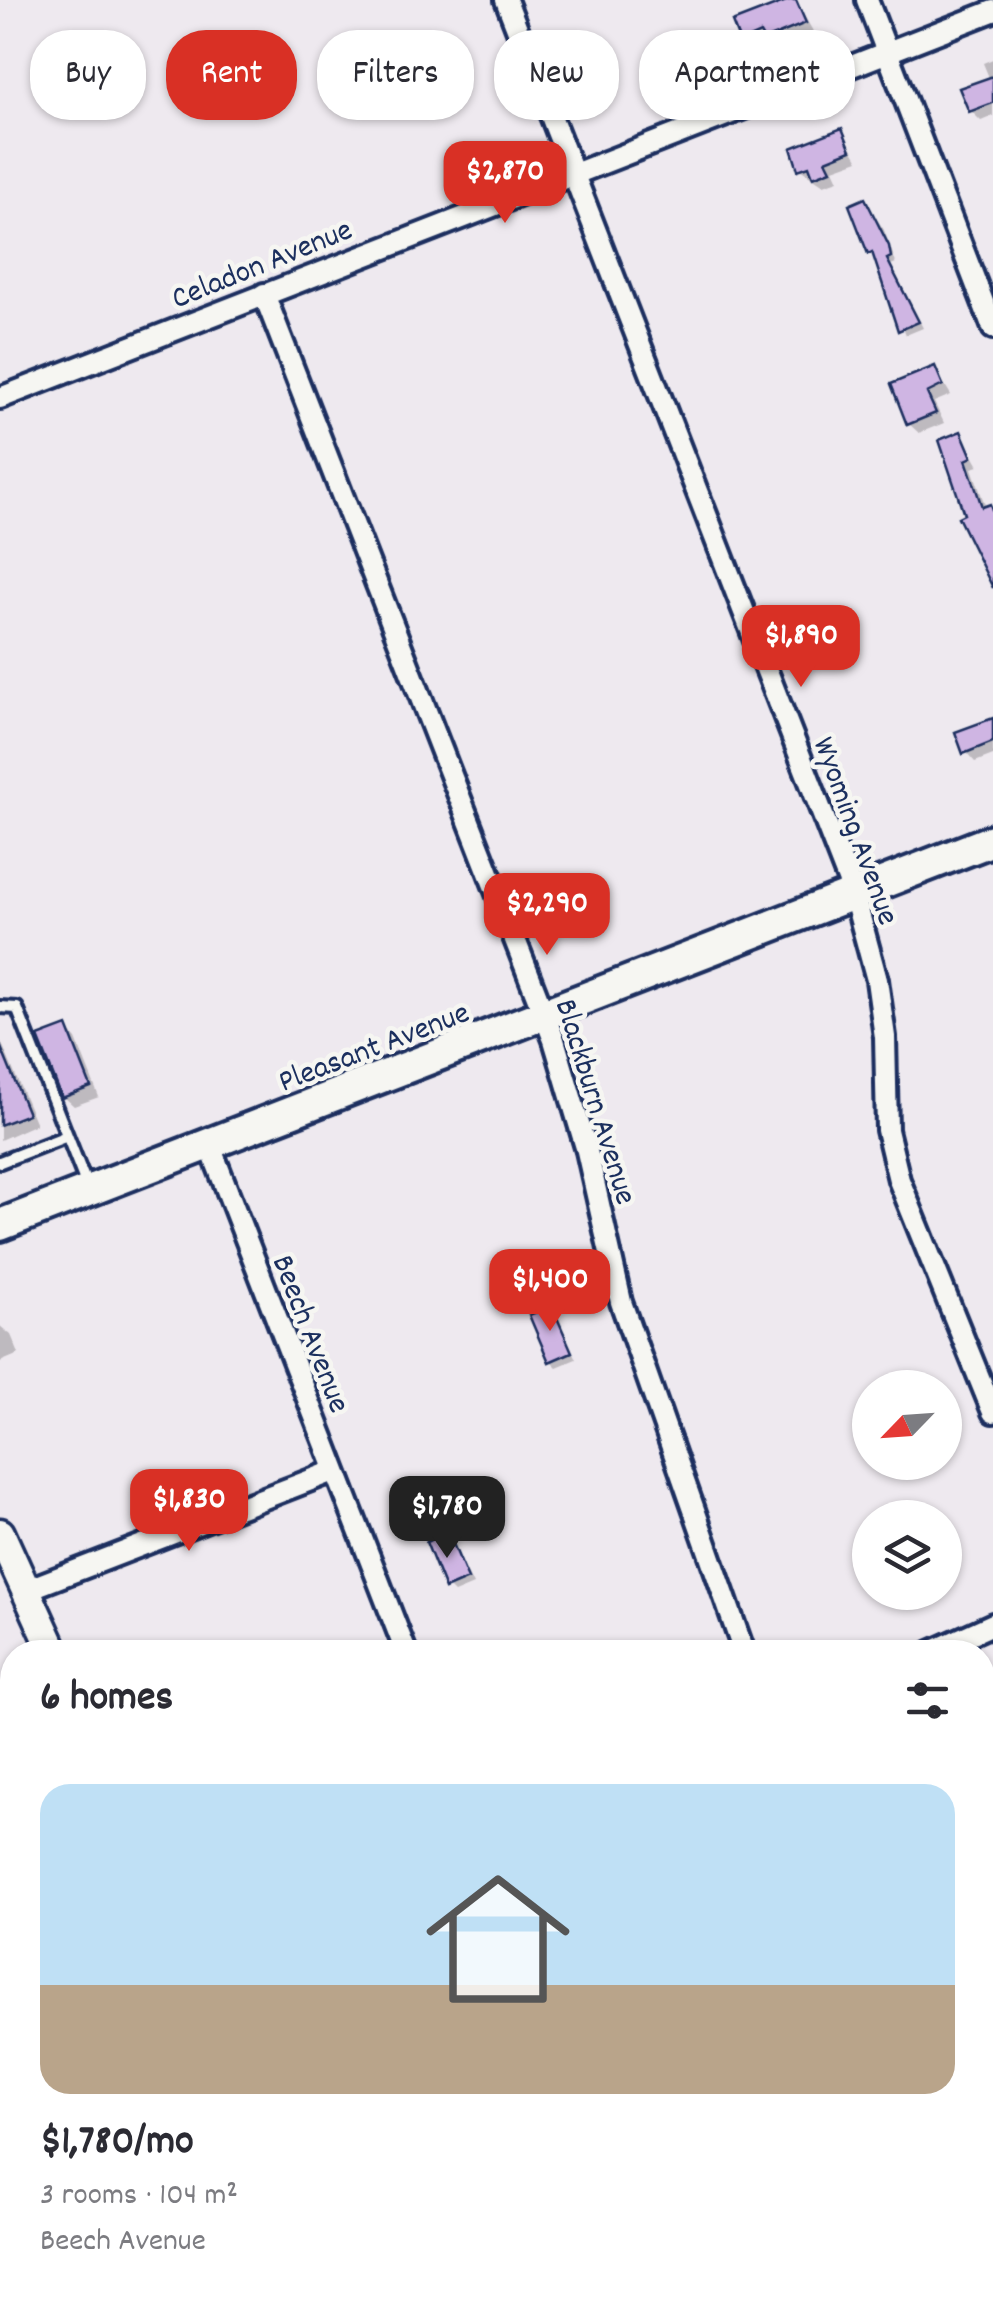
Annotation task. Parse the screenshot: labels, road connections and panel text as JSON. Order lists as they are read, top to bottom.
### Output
{
  "streets": {
    "main road": ["Pleasant Avenue"],
    "street": [
      "Celadon Avenue",
      "Wyoming Avenue",
      "Blackburn Avenue",
      "Beech Avenue"
    ]
  },
  "crossings": [
    ["Celadon Avenue", "Wyoming Avenue"],
    ["Celadon Avenue", "Blackburn Avenue"],
    ["Wyoming Avenue", "Pleasant Avenue"],
    ["Pleasant Avenue", "Blackburn Avenue"],
    ["Pleasant Avenue", "Beech Avenue"]
  ],
  "north": "bottom left",
  "page": {
    "chip": [
      "Buy",
      "Rent",
      "Filters",
      "New",
      "Apartment"
    ],
    "price": [
      "$2,870",
      "$1,890",
      "$2,290",
      "$1,400",
      "$1,830",
      "$1,780"
    ],
    "heading": "6 homes",
    "list": [
      {
        "name": "$1,780/mo",
        "note": "3 rooms · 104 m² · Beech Avenue"
      }
    ]
  }
}
